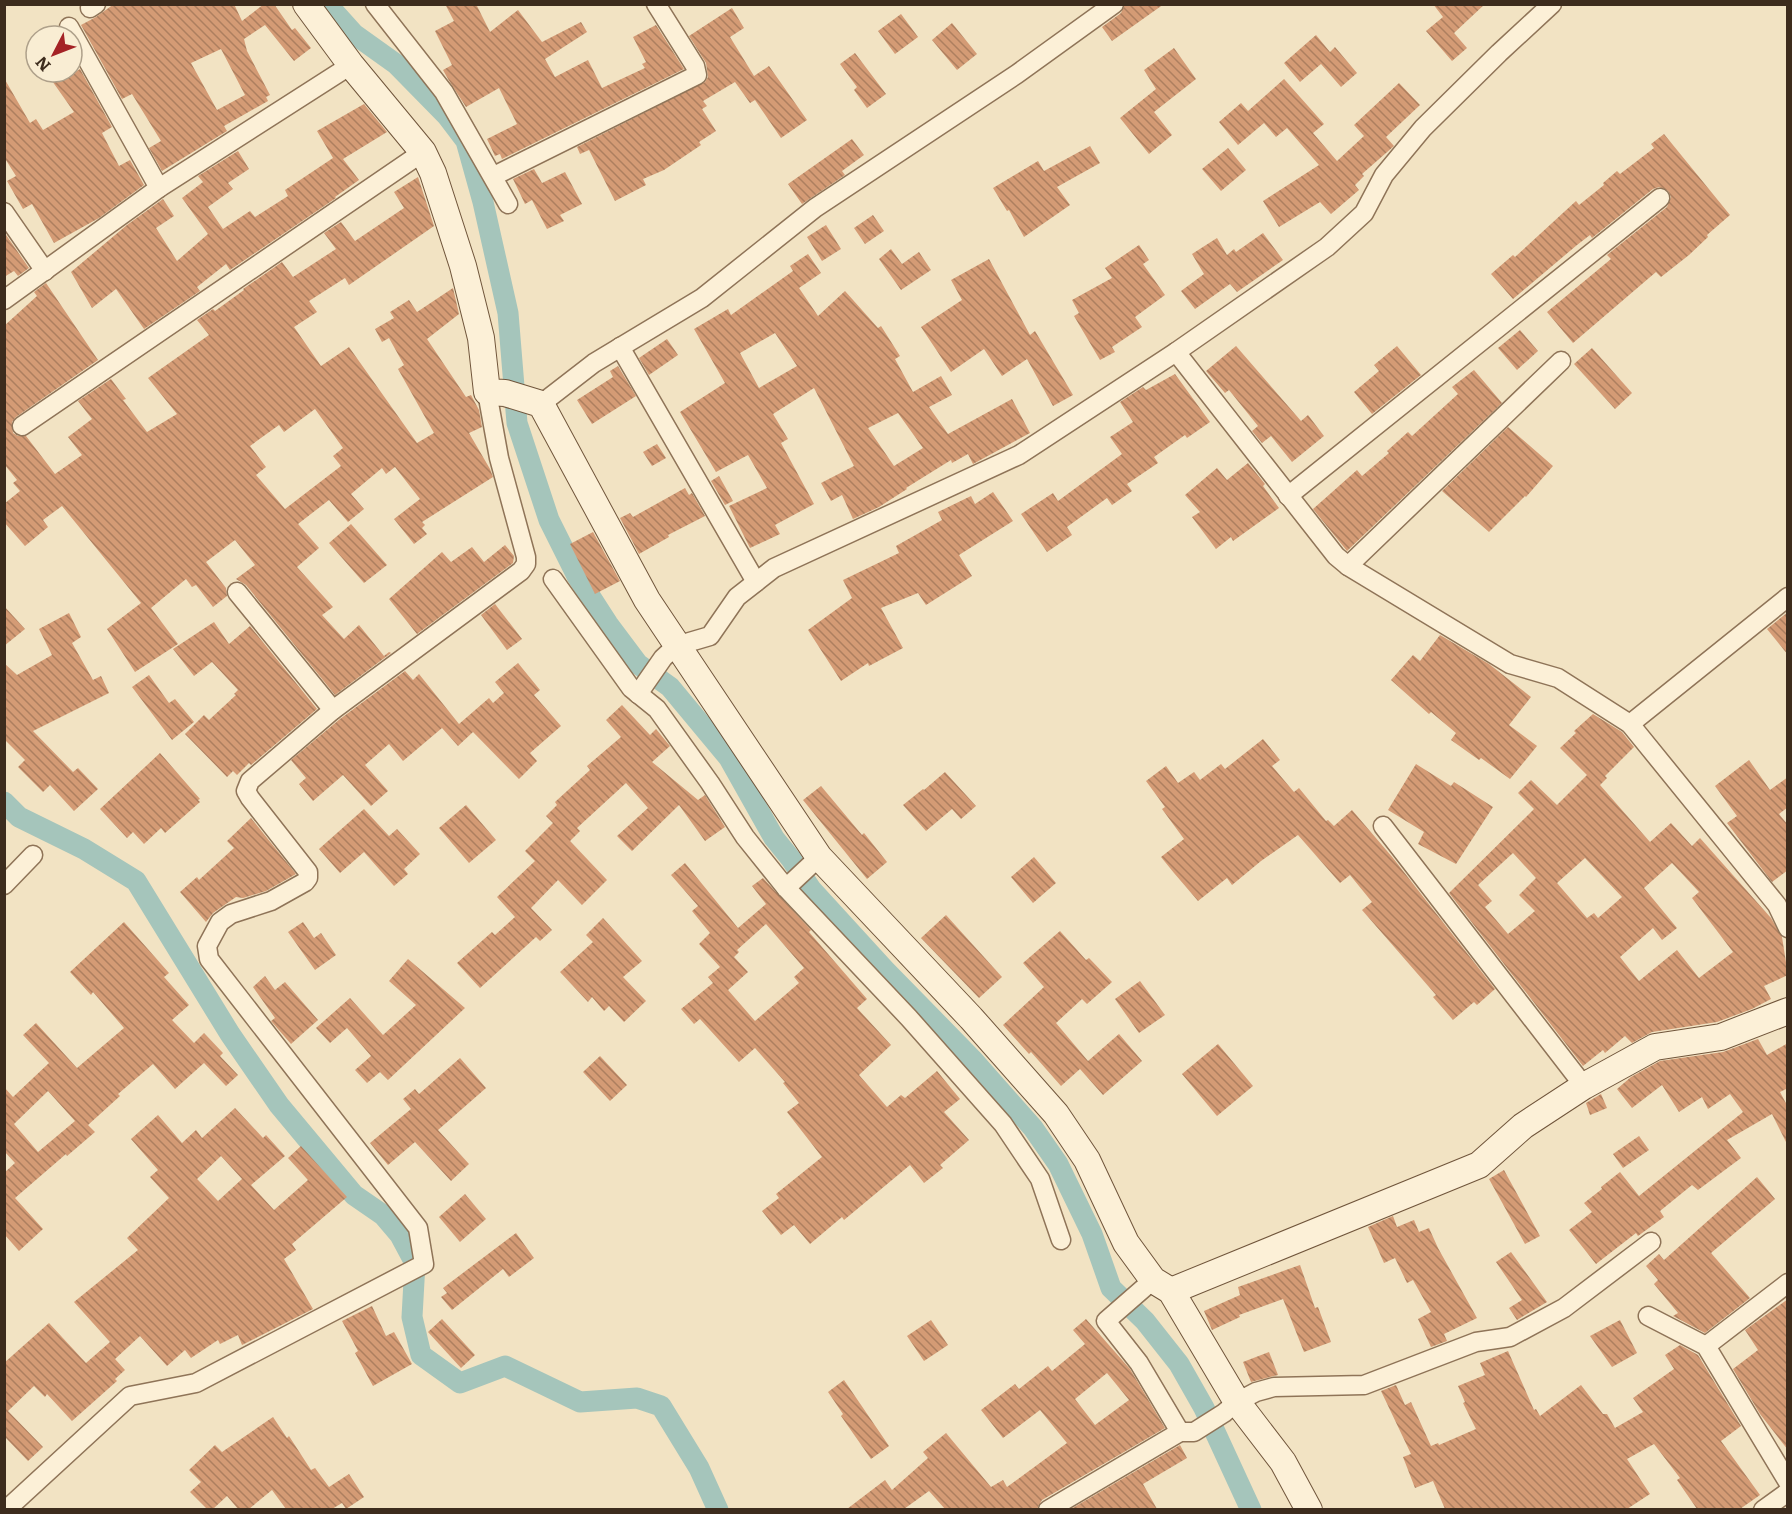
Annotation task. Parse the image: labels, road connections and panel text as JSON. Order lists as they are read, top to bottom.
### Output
{
  "north": "bottom left"
}
